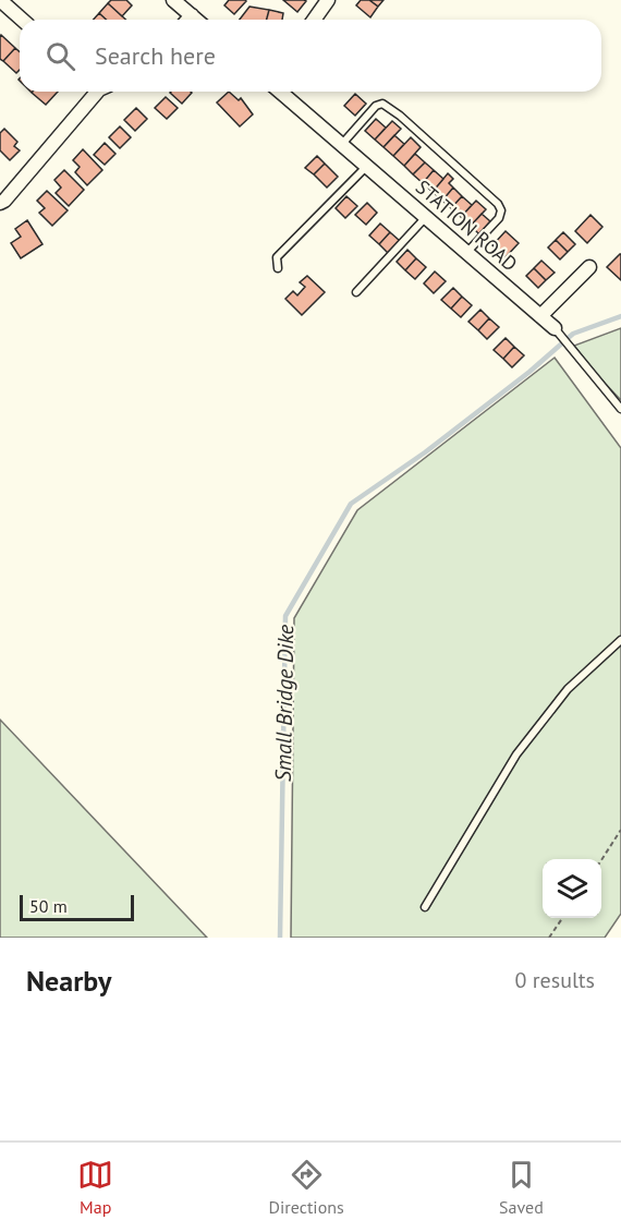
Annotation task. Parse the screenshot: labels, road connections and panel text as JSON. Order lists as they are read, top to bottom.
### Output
{
  "streets": {
    "street": ["STATION ROAD"]
  },
  "water": ["Small Bridge Dike"],
  "scale_bar": "50 m",
  "page": {
    "search": "Search here",
    "scale": "50 m",
    "heading": ["Nearby", "0 results"],
    "nav": ["Map", "Directions", "Saved"]
  }
}
